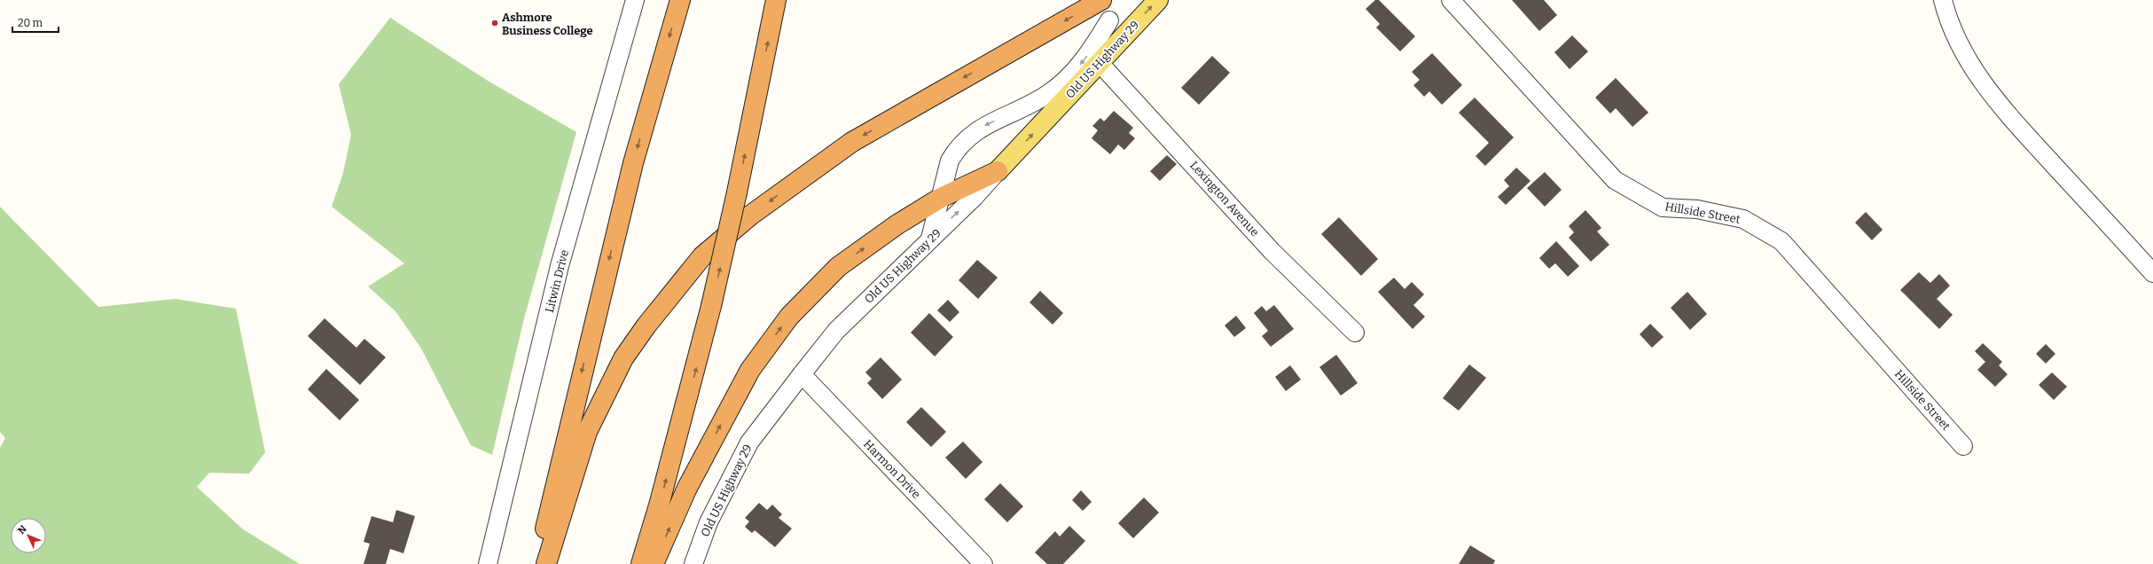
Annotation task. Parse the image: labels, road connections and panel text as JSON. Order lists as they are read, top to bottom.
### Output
{
  "streets": {
    "main road": ["Old US Highway 29"],
    "street": [
      "Lexington Avenue",
      "Hillside Street",
      "Litwin Drive",
      "Harmon Drive"
    ]
  },
  "crossings": [
    ["Old US Highway 29", "Lexington Avenue"],
    ["Old US Highway 29", "Harmon Drive"]
  ],
  "one_way": ["Old US Highway 29"],
  "places": ["Ashmore Business College"],
  "scale_bar": "20 m",
  "north": "top left"
}
